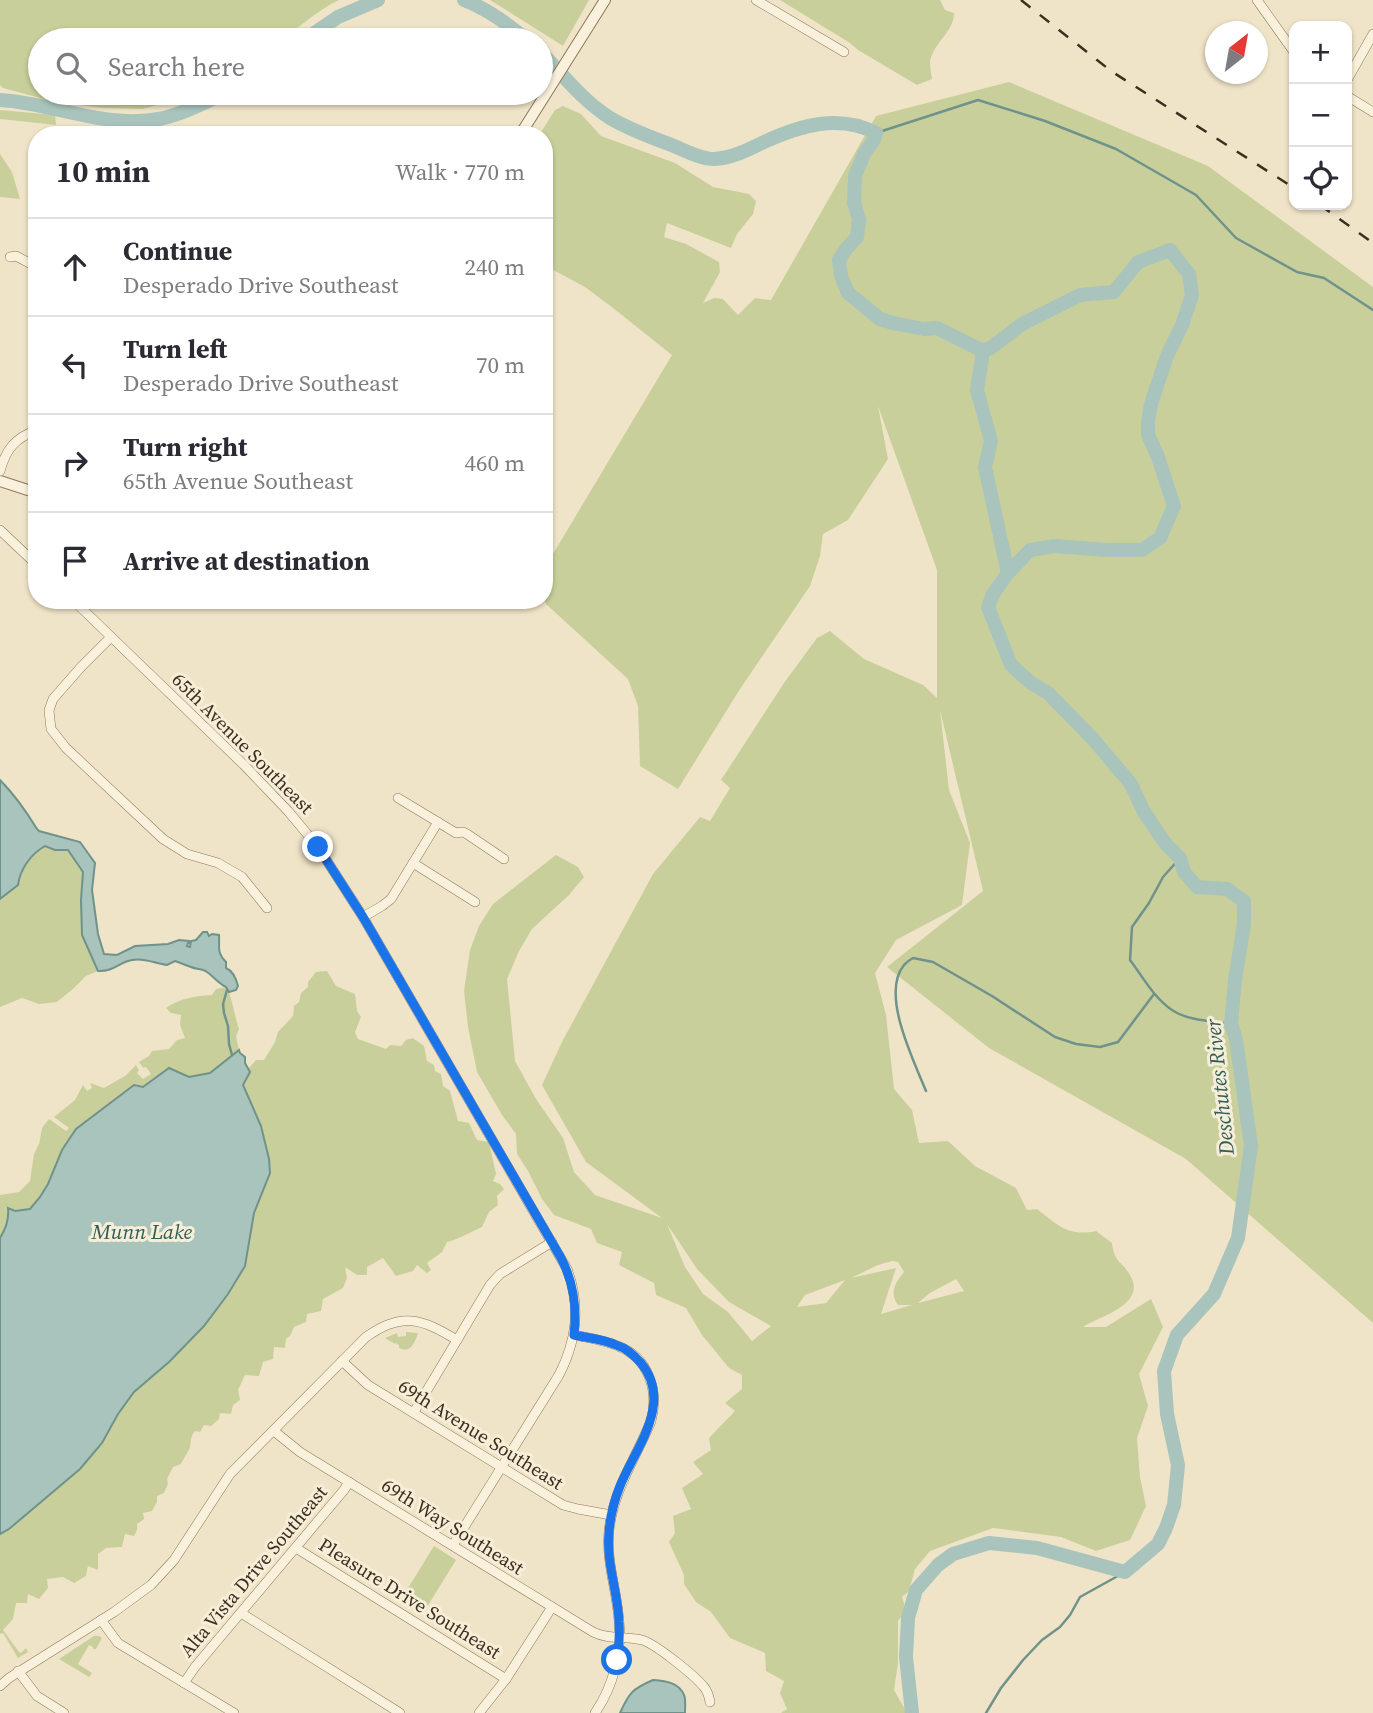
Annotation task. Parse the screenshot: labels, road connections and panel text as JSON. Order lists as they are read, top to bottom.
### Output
{
  "streets": {
    "street": [
      "65th Avenue Southeast",
      "69th Avenue Southeast",
      "69th Way Southeast",
      "Alta Vista Drive Southeast",
      "Pleasure Drive Southeast"
    ]
  },
  "crossings": [
    ["65th Avenue Southeast", "69th Avenue Southeast"],
    ["65th Avenue Southeast", "69th Way Southeast"],
    ["69th Way Southeast", "Alta Vista Drive Southeast"],
    ["Alta Vista Drive Southeast", "Pleasure Drive Southeast"]
  ],
  "water": ["Deschutes River", "Munn Lake"],
  "north": "top right",
  "page": {
    "map_buttons": ["+", "−"],
    "search": "Search here",
    "heading": ["10 min", "Walk · 770 m"],
    "list": [
      ["Continue", "Desperado Drive Southeast", "240 m"],
      ["Turn left", "Desperado Drive Southeast", "70 m"],
      ["Turn right", "65th Avenue Southeast", "460 m"],
      "Arrive at destination"
    ]
  }
}
